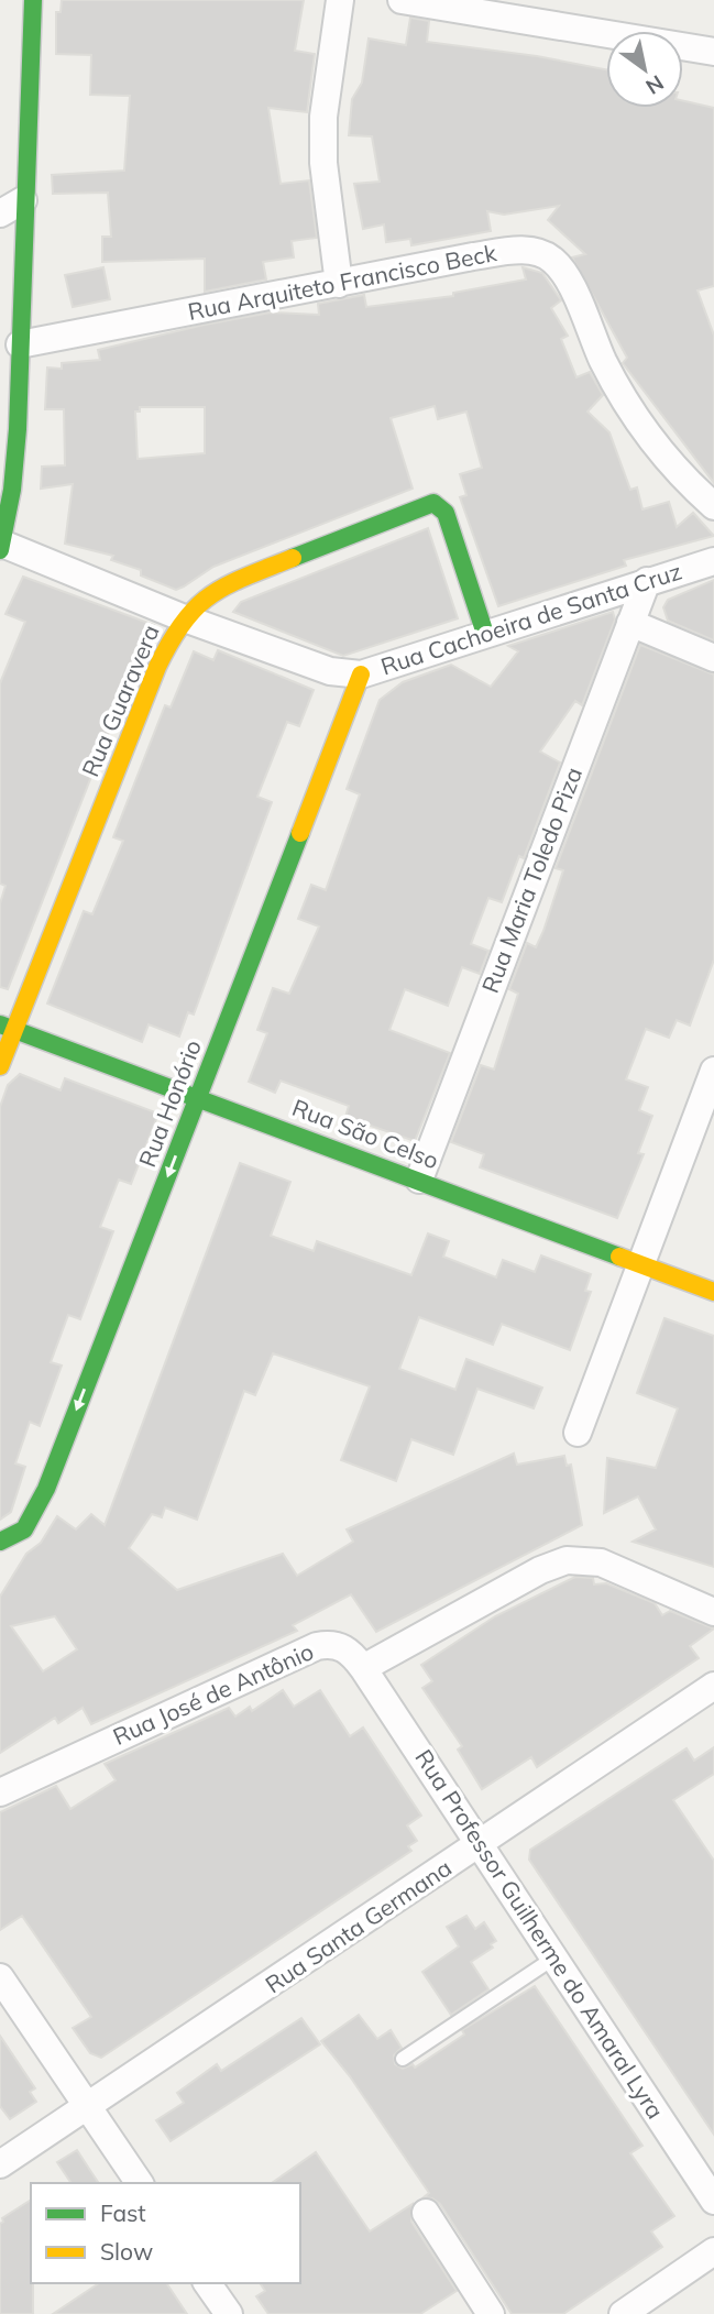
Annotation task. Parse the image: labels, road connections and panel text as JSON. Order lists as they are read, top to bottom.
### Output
{
  "streets": {
    "street": [
      "Rua Arquiteto Francisco Beck",
      "Rua Cachoeira de Santa Cruz",
      "Rua Guaravera",
      "Rua Maria Toledo Piza",
      "Rua Honório",
      "Rua São Celso",
      "Rua José de Antônio",
      "Rua Santa Germana",
      "Rua Professor Guilherme do Amaral Lyra"
    ]
  },
  "crossings": [
    ["Rua Cachoeira de Santa Cruz", "Rua Guaravera"],
    ["Rua Cachoeira de Santa Cruz", "Rua Maria Toledo Piza"],
    ["Rua Cachoeira de Santa Cruz", "Rua Honório"],
    ["Rua Guaravera", "Rua São Celso"],
    ["Rua Maria Toledo Piza", "Rua São Celso"],
    ["Rua Honório", "Rua São Celso"],
    ["Rua José de Antônio", "Rua Professor Guilherme do Amaral Lyra"],
    ["Rua Santa Germana", "Rua Professor Guilherme do Amaral Lyra"]
  ],
  "one_way": ["Rua Honório"],
  "legend": ["Fast", "Slow"],
  "north": "bottom right"
}
